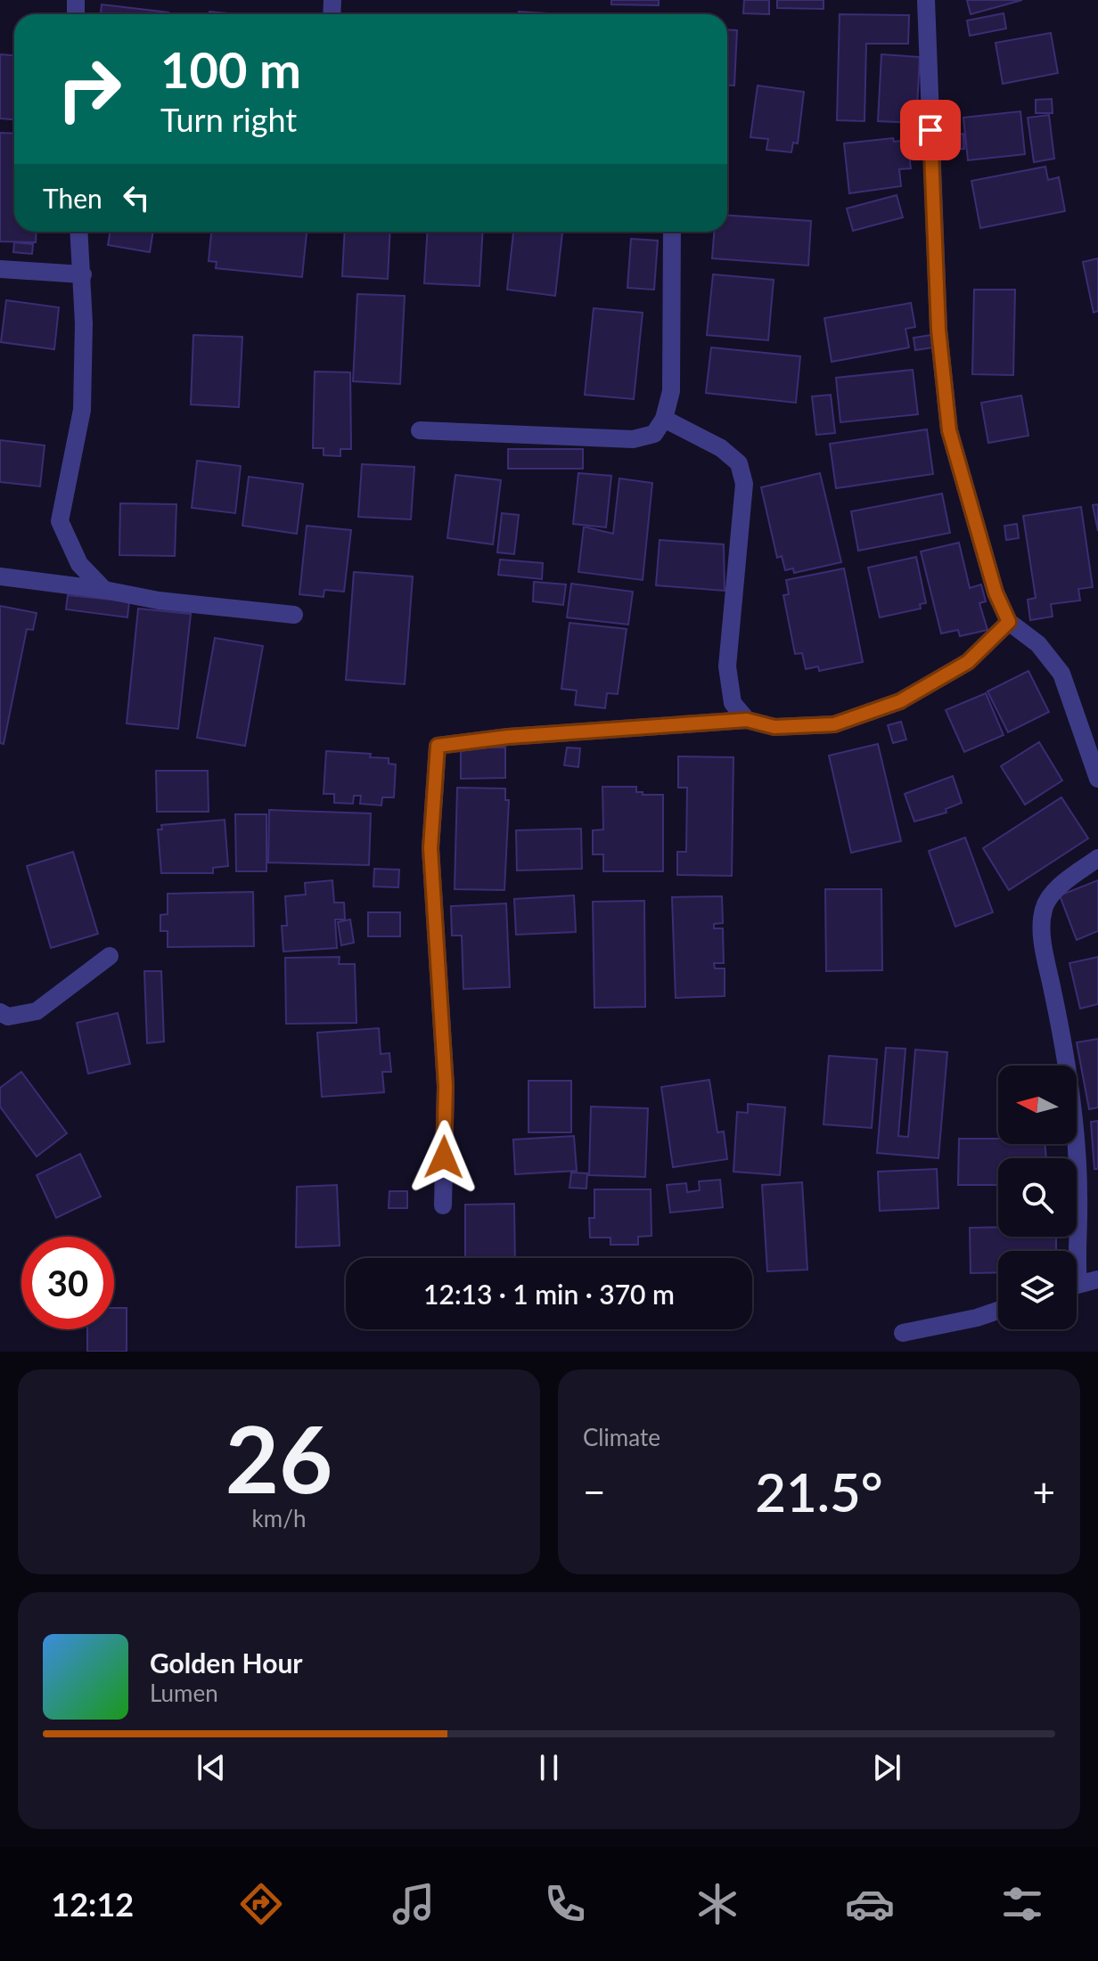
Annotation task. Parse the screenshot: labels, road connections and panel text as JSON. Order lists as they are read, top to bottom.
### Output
{
  "north": "left",
  "page": {
    "turn": ["100 m", "Turn right"],
    "then": "Then",
    "limit": "30",
    "trip": "12:13 · 1 min · 370 m",
    "tile": [
      ["26", "km/h"],
      "Climate"
    ],
    "heat": ["−", "21.5°", "+"],
    "song": ["Golden Hour", "Lumen"],
    "tabs": "12:12"
  }
}
